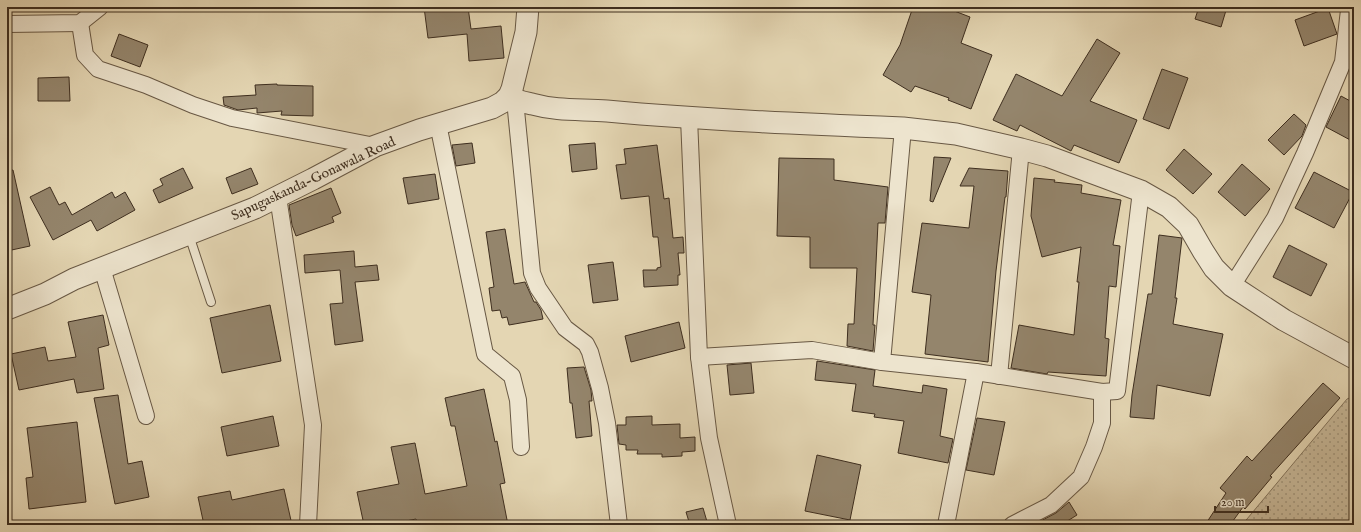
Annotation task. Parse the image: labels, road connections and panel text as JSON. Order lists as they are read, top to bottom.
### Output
{
  "streets": {
    "street": ["Sapugaskanda-Gonawala Road"]
  },
  "scale_bar": "20 m"
}
